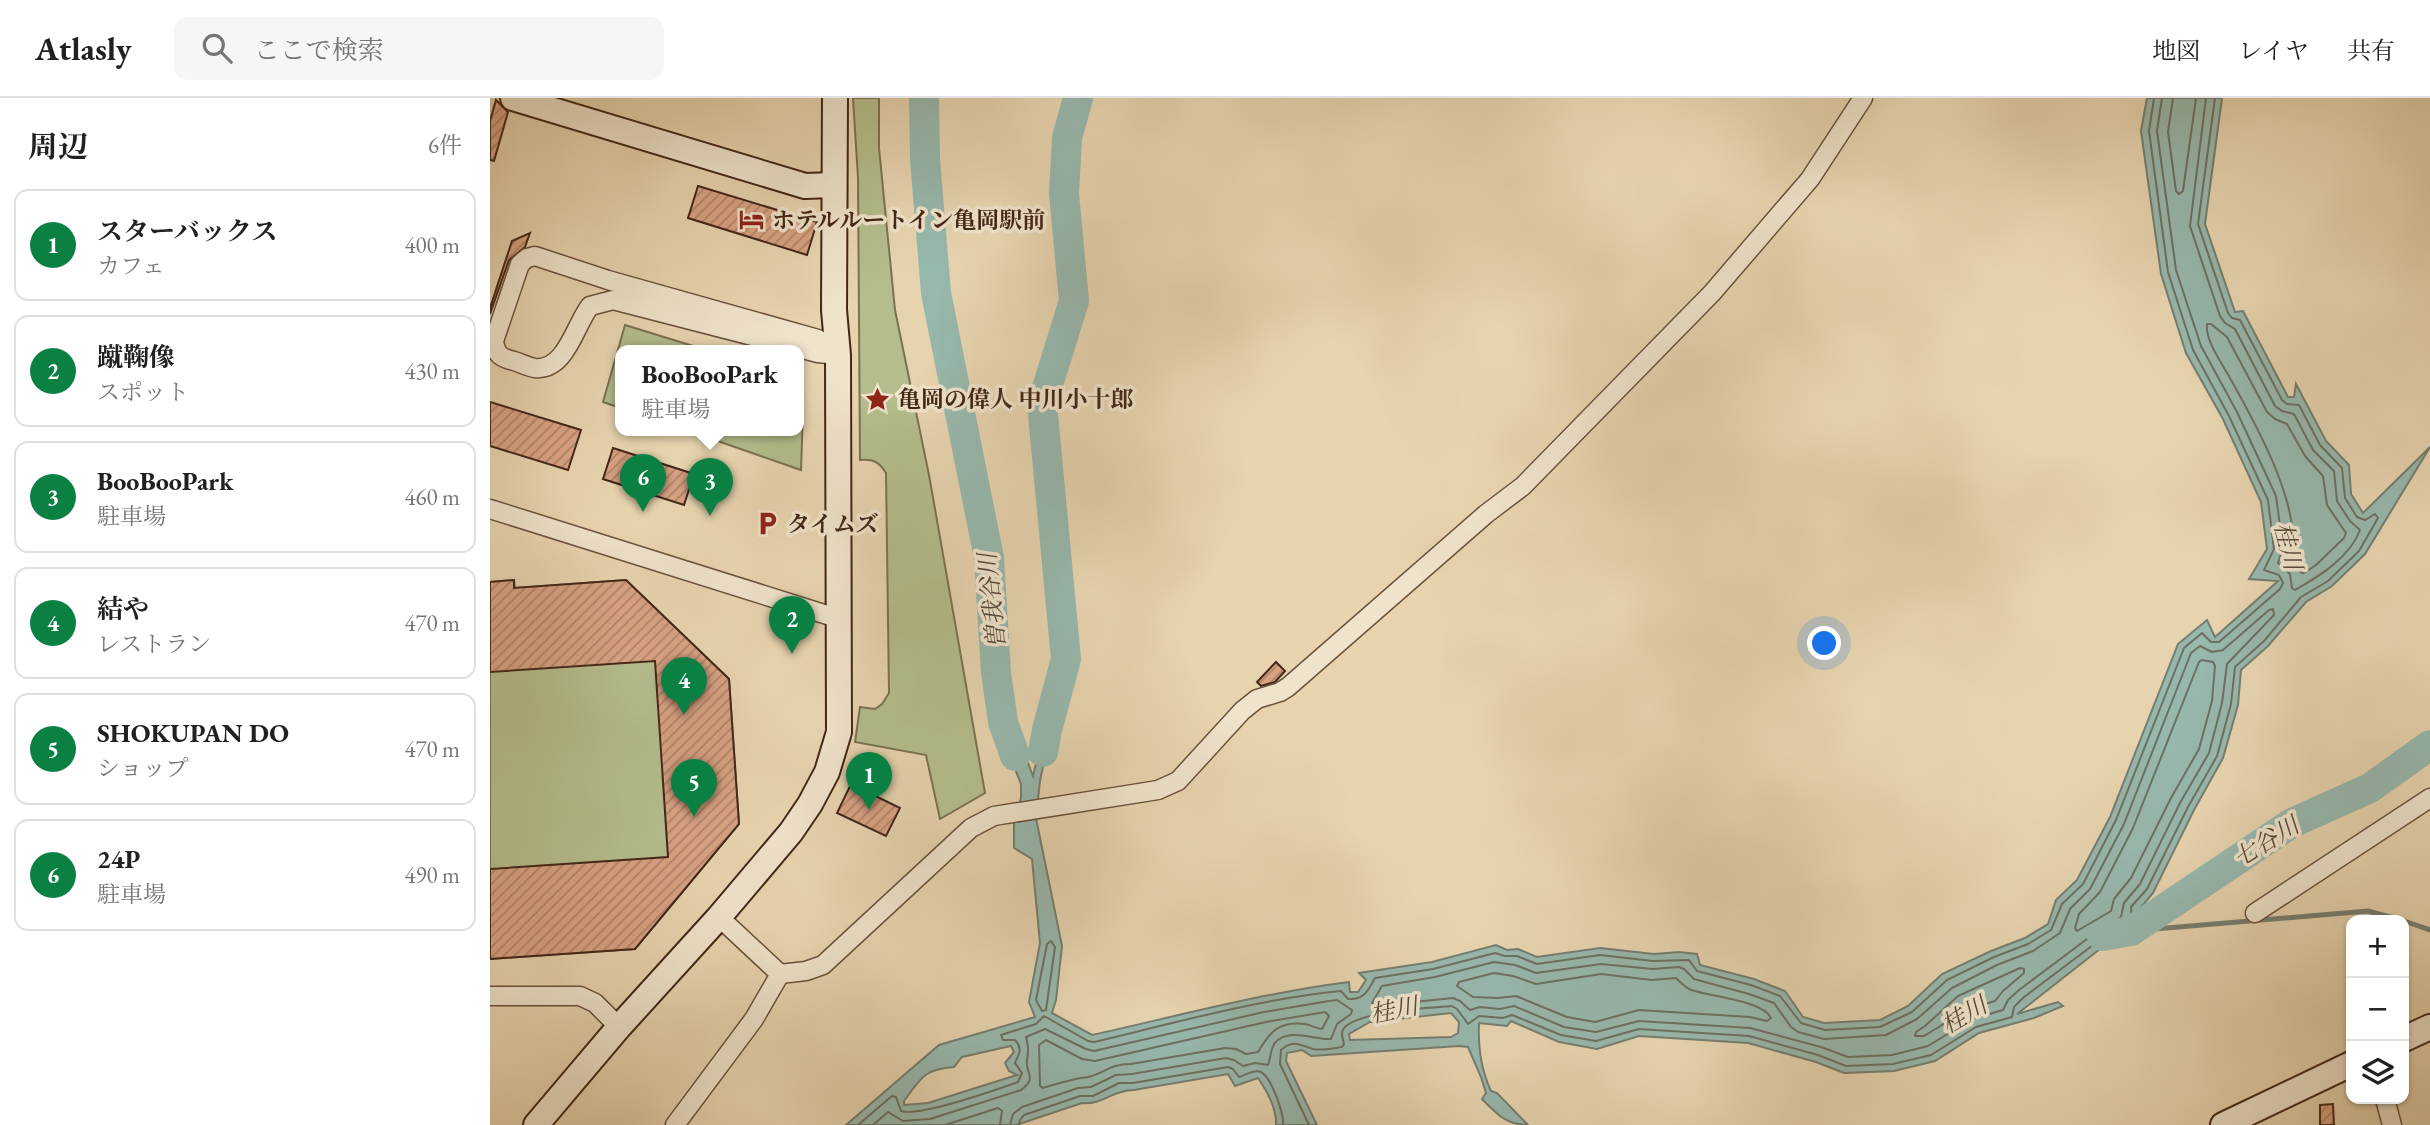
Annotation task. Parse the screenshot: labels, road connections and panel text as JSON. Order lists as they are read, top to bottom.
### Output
{
  "water": ["桂川", "曽我谷川", "七谷川"],
  "places": {
    "hotel": ["ホテルルートイン亀岡駅前"],
    "place": ["亀岡の偉人 中川小十郎"],
    "parking": ["タイムズ"]
  },
  "page": {
    "header": "Atlasly",
    "search": "ここで検索",
    "nav": ["地図", "レイヤ", "共有"],
    "heading": ["周辺", "6件"],
    "list": [
      {
        "mark": "1",
        "name": "スターバックス",
        "note": "カフェ",
        "value": "400 m"
      },
      {
        "mark": "2",
        "name": "蹴鞠像",
        "note": "スポット",
        "value": "430 m"
      },
      {
        "mark": "3",
        "name": "BooBooPark",
        "note": "駐車場",
        "value": "460 m"
      },
      {
        "mark": "4",
        "name": "結や",
        "note": "レストラン",
        "value": "470 m"
      },
      {
        "mark": "5",
        "name": "SHOKUPAN DO",
        "note": "ショップ",
        "value": "470 m"
      },
      {
        "mark": "6",
        "name": "24P",
        "note": "駐車場",
        "value": "490 m"
      }
    ],
    "popup": ["BooBooPark", "駐車場"],
    "pins": [
      "6",
      "3",
      "2",
      "4",
      "1",
      "5"
    ],
    "map_buttons": ["+", "−"]
  }
}
